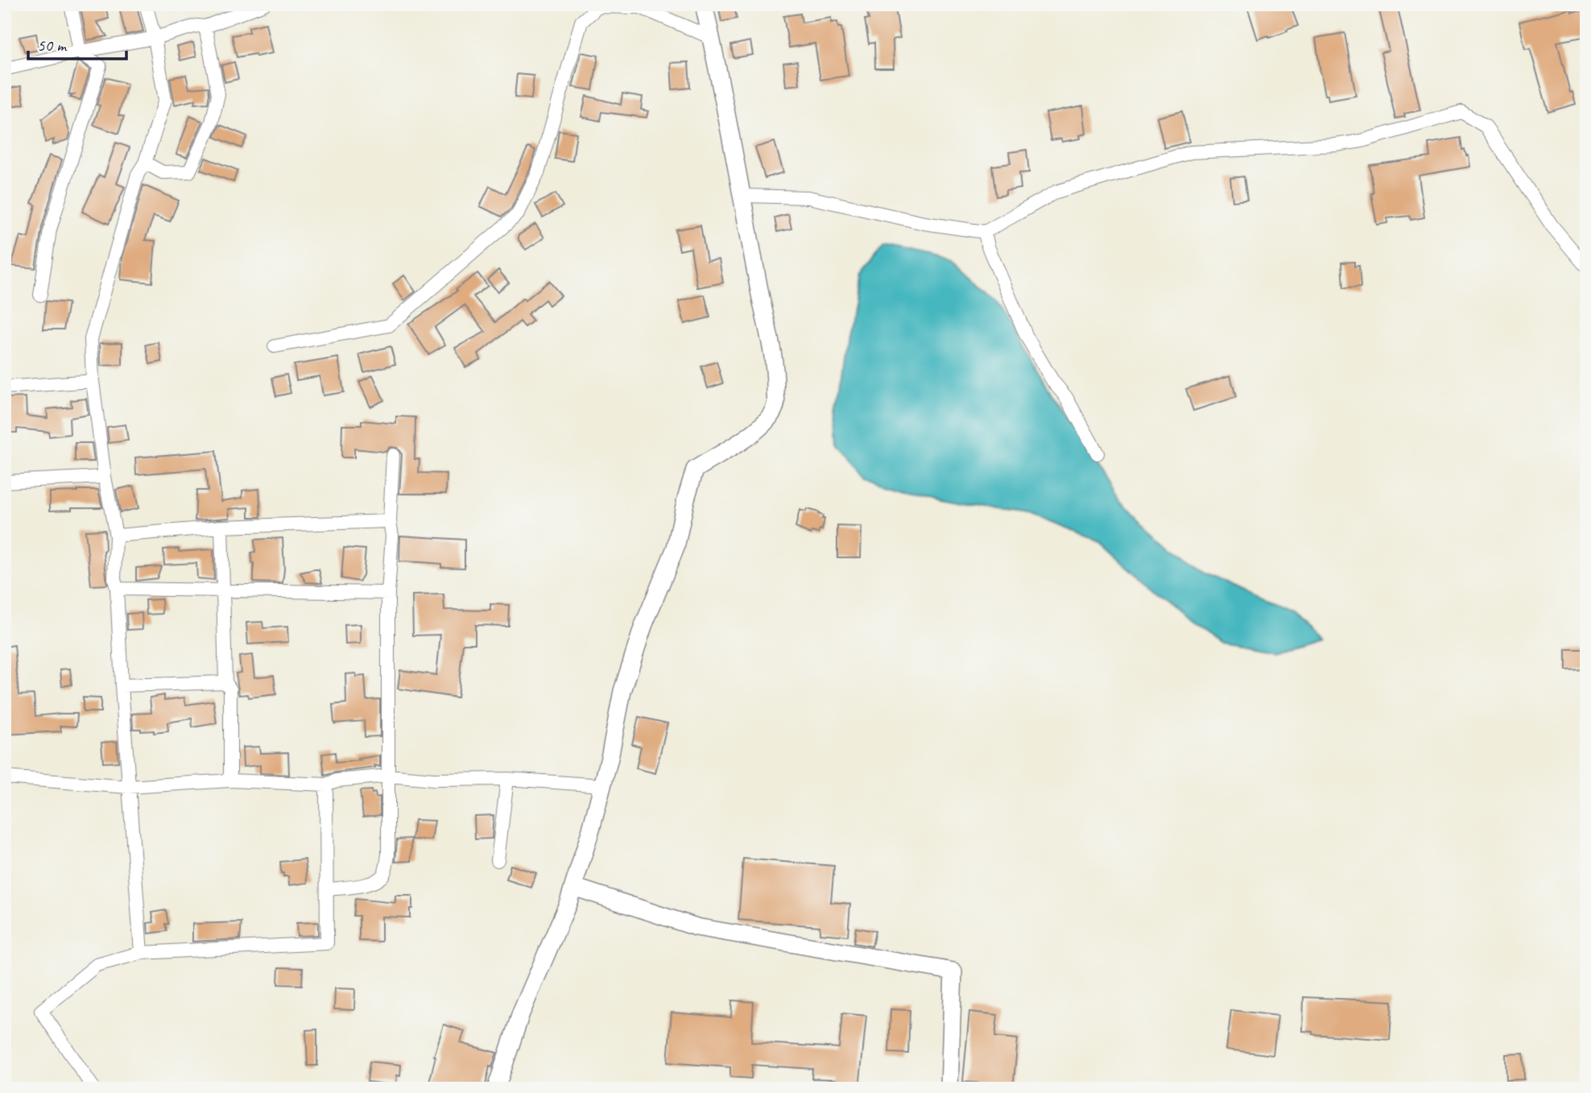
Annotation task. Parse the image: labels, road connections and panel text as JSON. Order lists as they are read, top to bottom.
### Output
{
  "scale_bar": "50 m"
}
